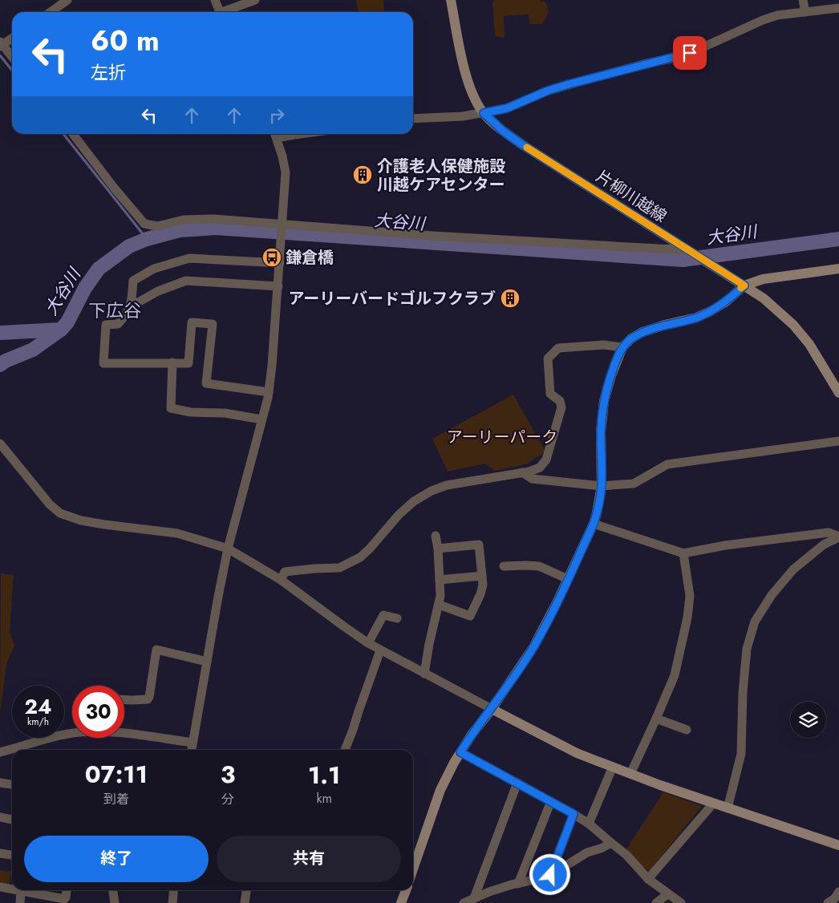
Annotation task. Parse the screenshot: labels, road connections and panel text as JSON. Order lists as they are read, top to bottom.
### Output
{
  "streets": {
    "street": ["片柳川越線"]
  },
  "districts": ["下広谷"],
  "water": ["大谷川"],
  "parks": ["アーリーパーク"],
  "places": {
    "building": ["介護老人保健施設 川越ケアセンター", "アーリーバードゴルフクラブ"],
    "bus stop": ["鎌倉橋"]
  },
  "page": {
    "turn": ["60 m", "左折"],
    "speed": "24 km/h",
    "limit": "30",
    "eta": [
      "07:11",
      "到着",
      "3",
      "分",
      "1.1",
      "km"
    ],
    "buttons": ["終了", "共有"]
  }
}
